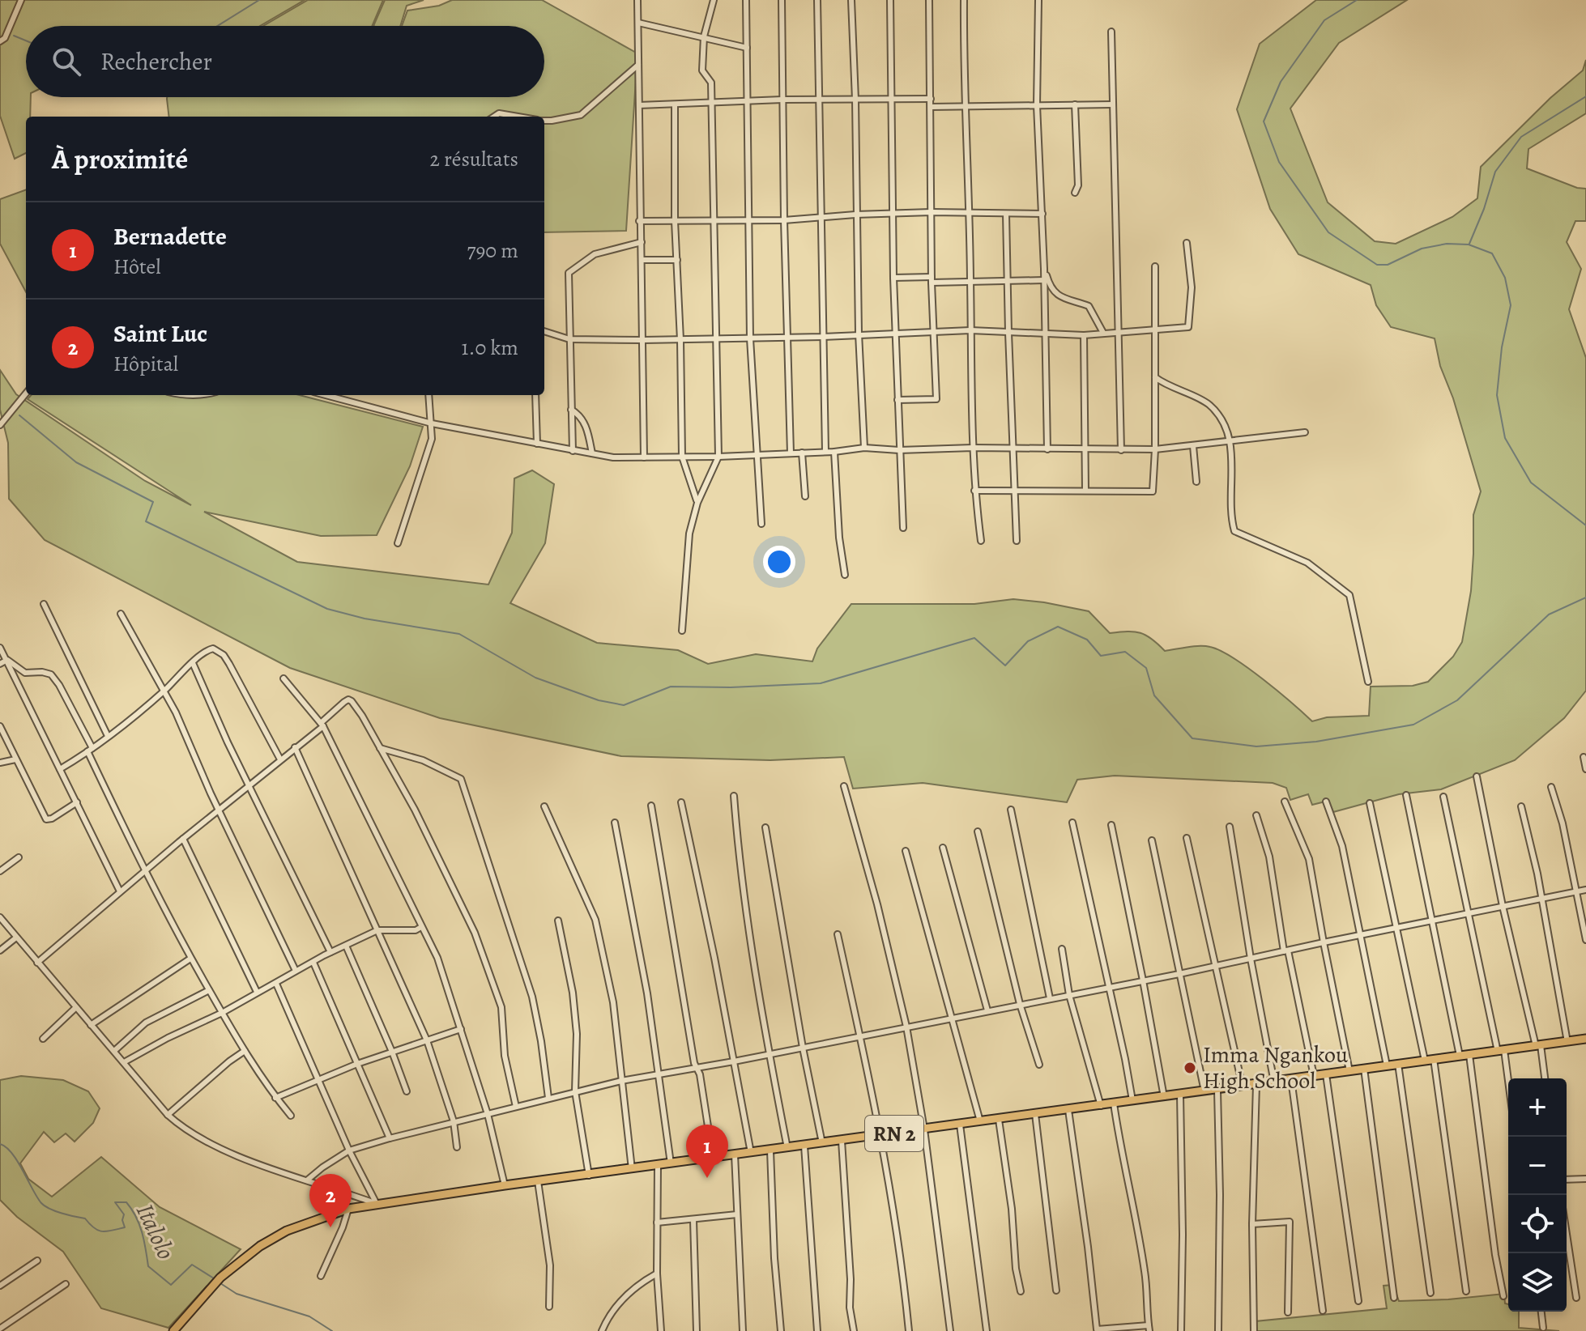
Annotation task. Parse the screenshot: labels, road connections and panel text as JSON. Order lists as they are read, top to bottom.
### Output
{
  "streets": {
    "highway": ["RN 2"]
  },
  "water": ["Italolo"],
  "places": ["Imma Ngankou High School"],
  "page": {
    "search": "Rechercher",
    "heading": ["À proximité", "2 résultats"],
    "list": [
      {
        "mark": "1",
        "name": "Bernadette",
        "note": "Hôtel",
        "value": "790 m"
      },
      {
        "mark": "2",
        "name": "Saint Luc",
        "note": "Hôpital",
        "value": "1.0 km"
      }
    ],
    "map_buttons": ["+", "−"],
    "pins": ["1", "2"]
  }
}
